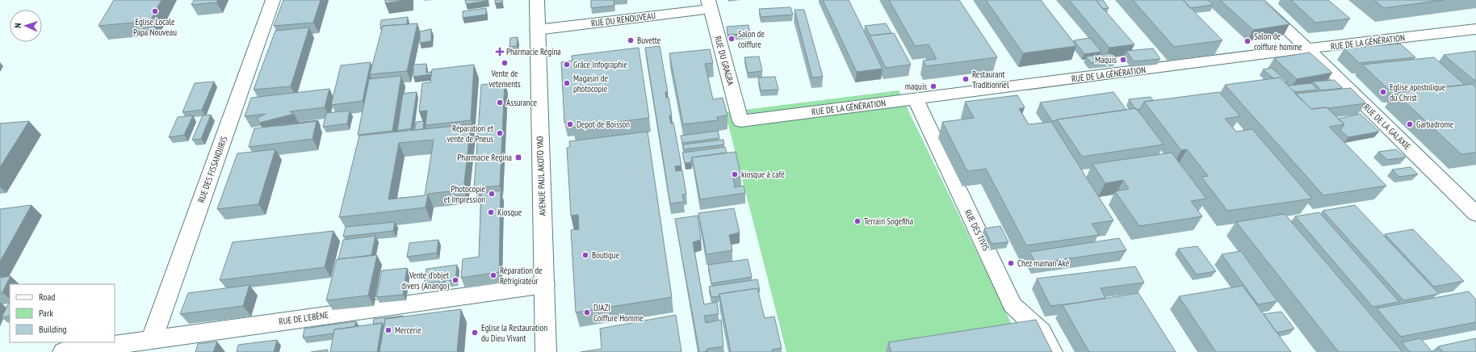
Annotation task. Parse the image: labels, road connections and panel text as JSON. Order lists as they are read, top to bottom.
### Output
{
  "streets": {
    "street": [
      "RUE DU RENOUVEAU",
      "RUE DE LA GÉNÉRATION",
      "RUE DU GRAGRA",
      "RUE DE LA GALAXIE",
      "RUE DES FISSANDJIRIS",
      "AVENUE PAUL AKOTO YAO",
      "RUE DES TIVIS",
      "RUE DE L'EBÈNE"
    ]
  },
  "crossings": [
    ["RUE DU RENOUVEAU", "RUE DU GRAGRA"],
    ["RUE DU RENOUVEAU", "AVENUE PAUL AKOTO YAO"],
    ["RUE DE LA GÉNÉRATION", "RUE DU GRAGRA"],
    ["RUE DE LA GÉNÉRATION", "RUE DE LA GALAXIE"],
    ["RUE DE LA GÉNÉRATION", "RUE DES TIVIS"],
    ["RUE DES FISSANDJIRIS", "RUE DE L'EBÈNE"],
    ["AVENUE PAUL AKOTO YAO", "RUE DE L'EBÈNE"]
  ],
  "places": {
    "other": [
      "Eglise Locale Papa Nouveau",
      "Salon de coiffure",
      "Buvette",
      "Salon de coiffure homme",
      "Maquis",
      "Vente de vetements",
      "Grâce Infographie",
      "Restaurant Traditionnel",
      "Magasin de photocopie",
      "maquis",
      "Eglise apostolique du Christ",
      "Assurance",
      "Depot de Boisson",
      "Garbadrome",
      "Réparation et vente de Pneus",
      "kiosque à café",
      "Photocopie et Impression",
      "Kiosque",
      "Terrain Sogefiha",
      "Boutique",
      "Chez maman Aké",
      "Réparation de Réfrigirateur",
      "Vente d'objet divers (Anango)",
      "DJAZI Coiffure Homme",
      "Mercerie",
      "Eglise la Restauration du Dieu Vivant"
    ],
    "health": ["Pharmacie Régina"],
    "transit": ["Pharmacie Regina"]
  },
  "legend": ["Road", "Park", "Building"],
  "north": "left"
}
